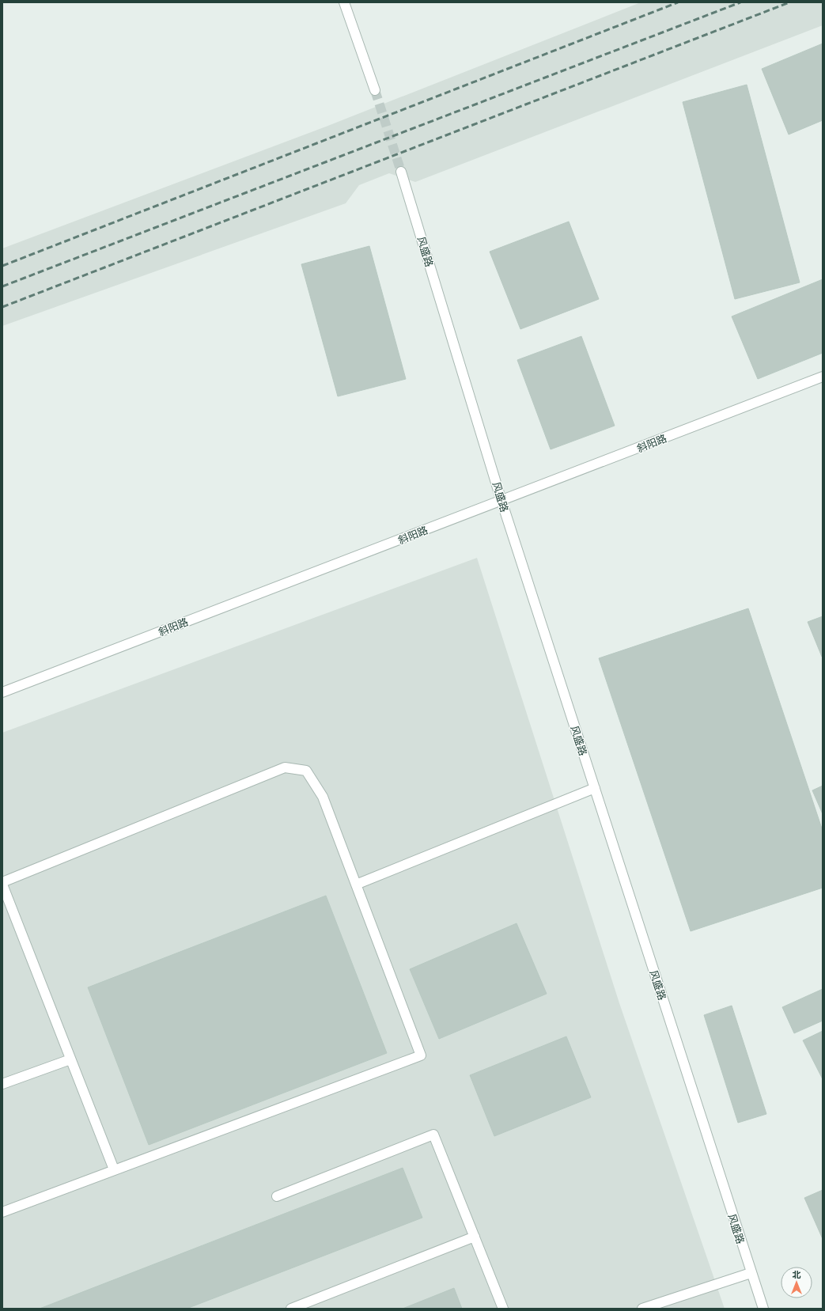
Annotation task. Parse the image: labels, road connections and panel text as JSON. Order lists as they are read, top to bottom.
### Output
{
  "streets": {
    "street": ["风盛路", "斜阳路"]
  },
  "crossings": [
    ["风盛路", "斜阳路"]
  ],
  "north": "top"
}
